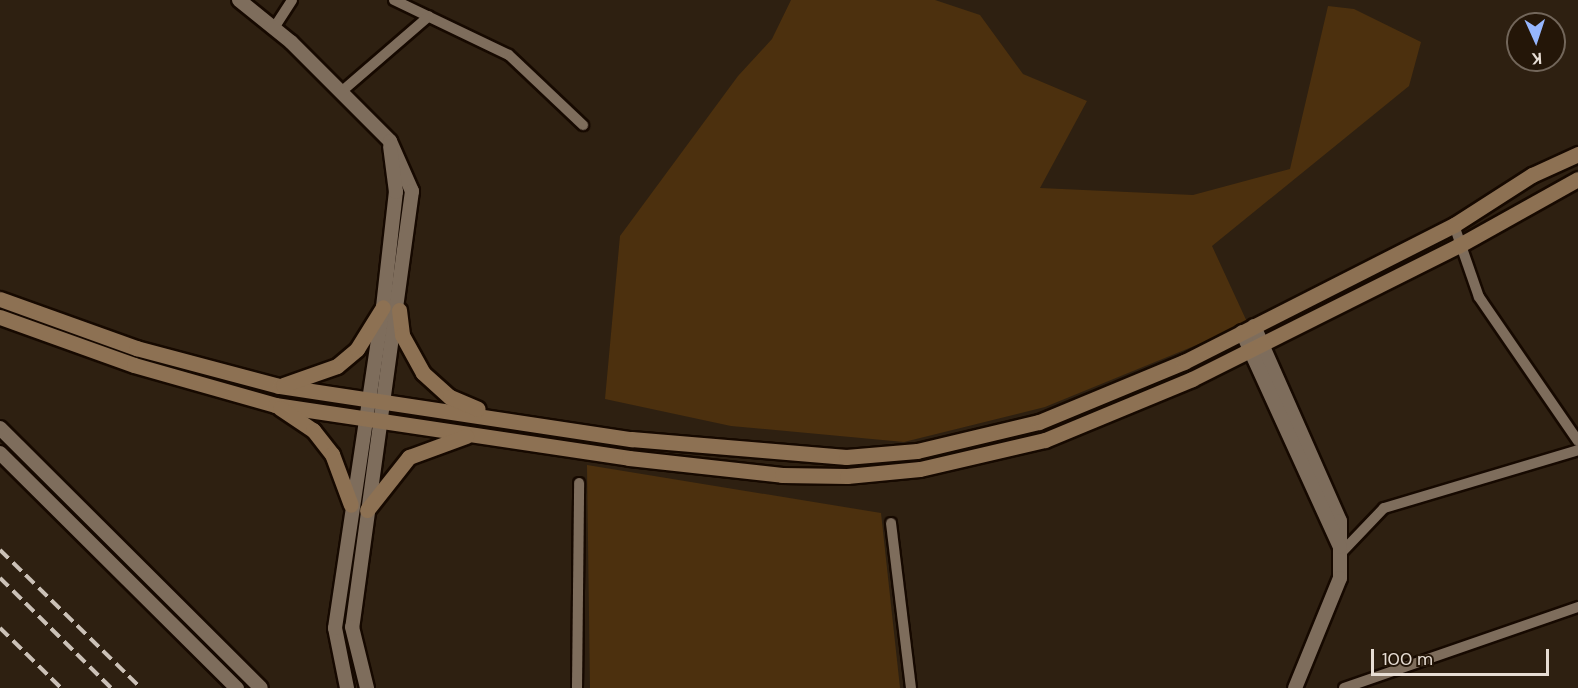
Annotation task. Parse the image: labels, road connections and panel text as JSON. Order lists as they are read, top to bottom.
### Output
{
  "scale_bar": "100 m",
  "north": "bottom"
}
